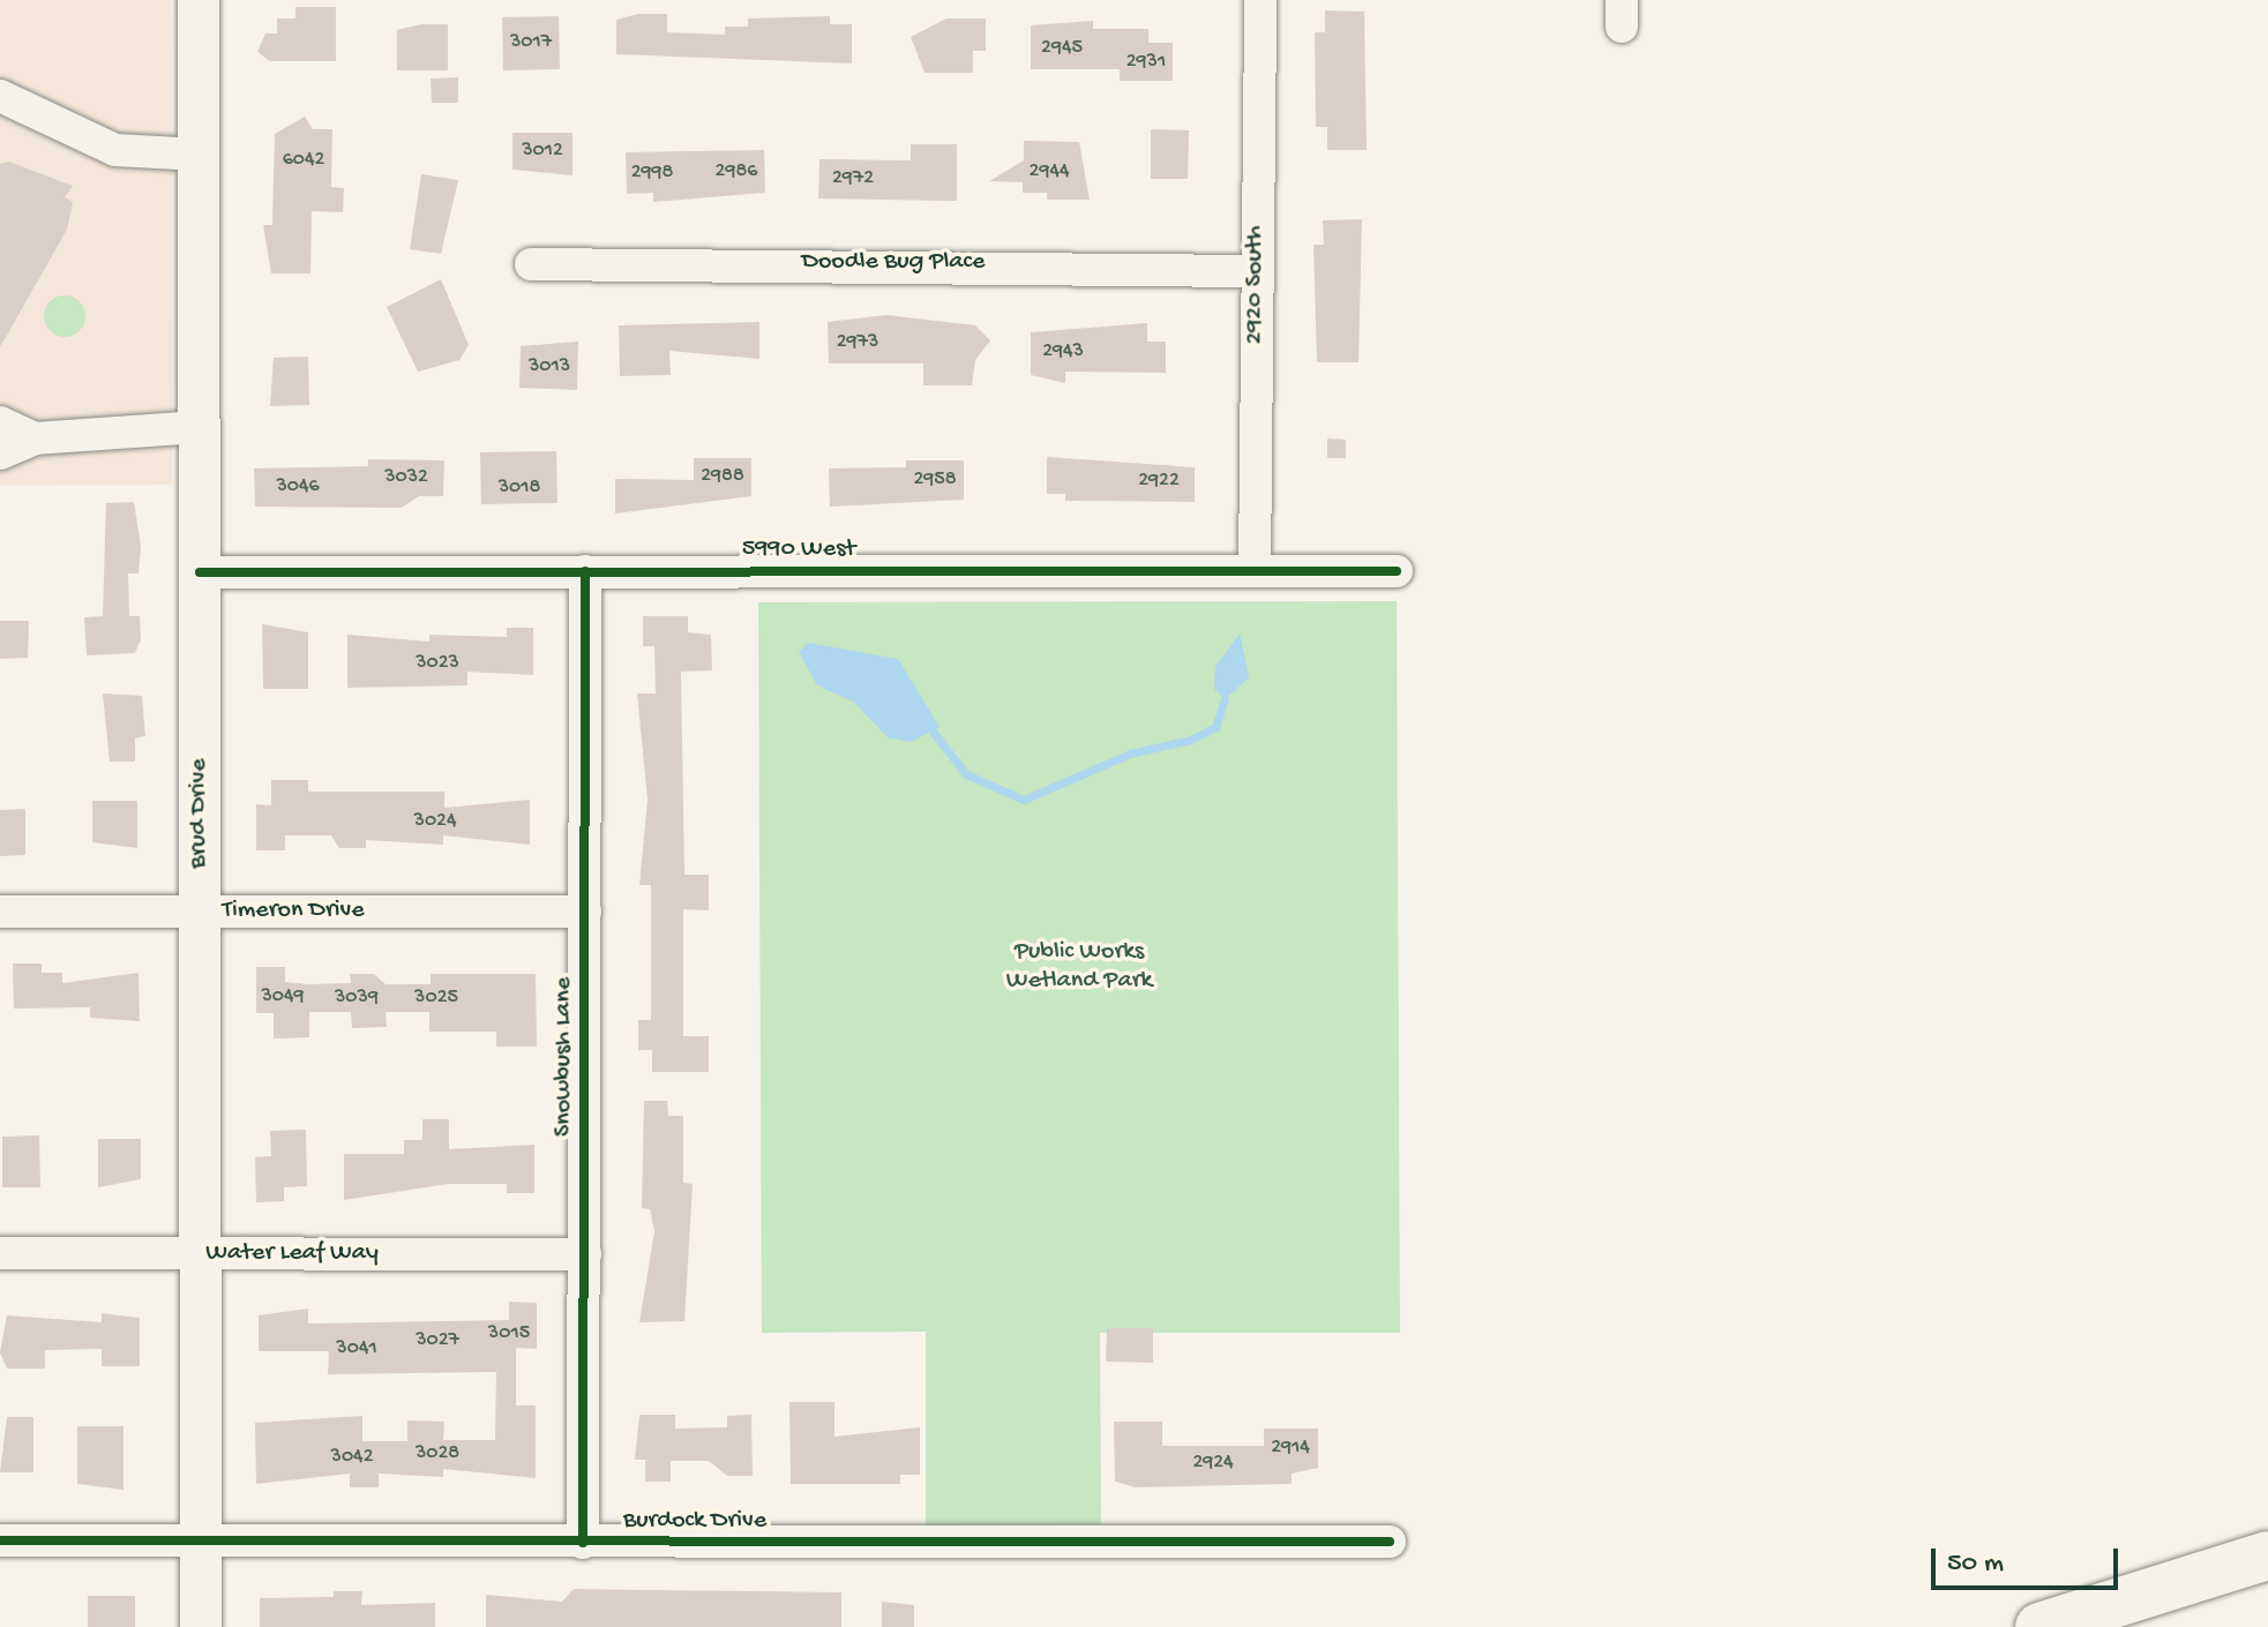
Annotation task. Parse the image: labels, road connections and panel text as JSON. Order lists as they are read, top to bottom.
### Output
{
  "streets": {
    "main road": ["Brud Drive"],
    "street": [
      "Doodle Bug Place",
      "2920 South",
      "5990 West",
      "Timeron Drive",
      "Snowbush Lane",
      "Water Leaf Way",
      "Burdock Drive"
    ]
  },
  "crossings": [
    ["Doodle Bug Place", "2920 South"],
    ["2920 South", "5990 West"],
    ["5990 West", "Brud Drive"],
    ["5990 West", "Snowbush Lane"],
    ["Brud Drive", "Timeron Drive"],
    ["Brud Drive", "Water Leaf Way"],
    ["Brud Drive", "Burdock Drive"],
    ["Timeron Drive", "Snowbush Lane"],
    ["Snowbush Lane", "Water Leaf Way"],
    ["Snowbush Lane", "Burdock Drive"]
  ],
  "parks": ["Public Works Wetland Park"],
  "house_numbers": [
    "3017",
    "2945",
    "2931",
    "3012",
    "6042",
    "2986",
    "2944",
    "2998",
    "2972",
    "2973",
    "2943",
    "3013",
    "2988",
    "3032",
    "2958",
    "2922",
    "3046",
    "3018",
    "3023",
    "3024",
    "3049",
    "3039",
    "3025",
    "3015",
    "3027",
    "3041",
    "2914",
    "3028",
    "3042",
    "2924"
  ],
  "scale_bar": "50 m"
}
